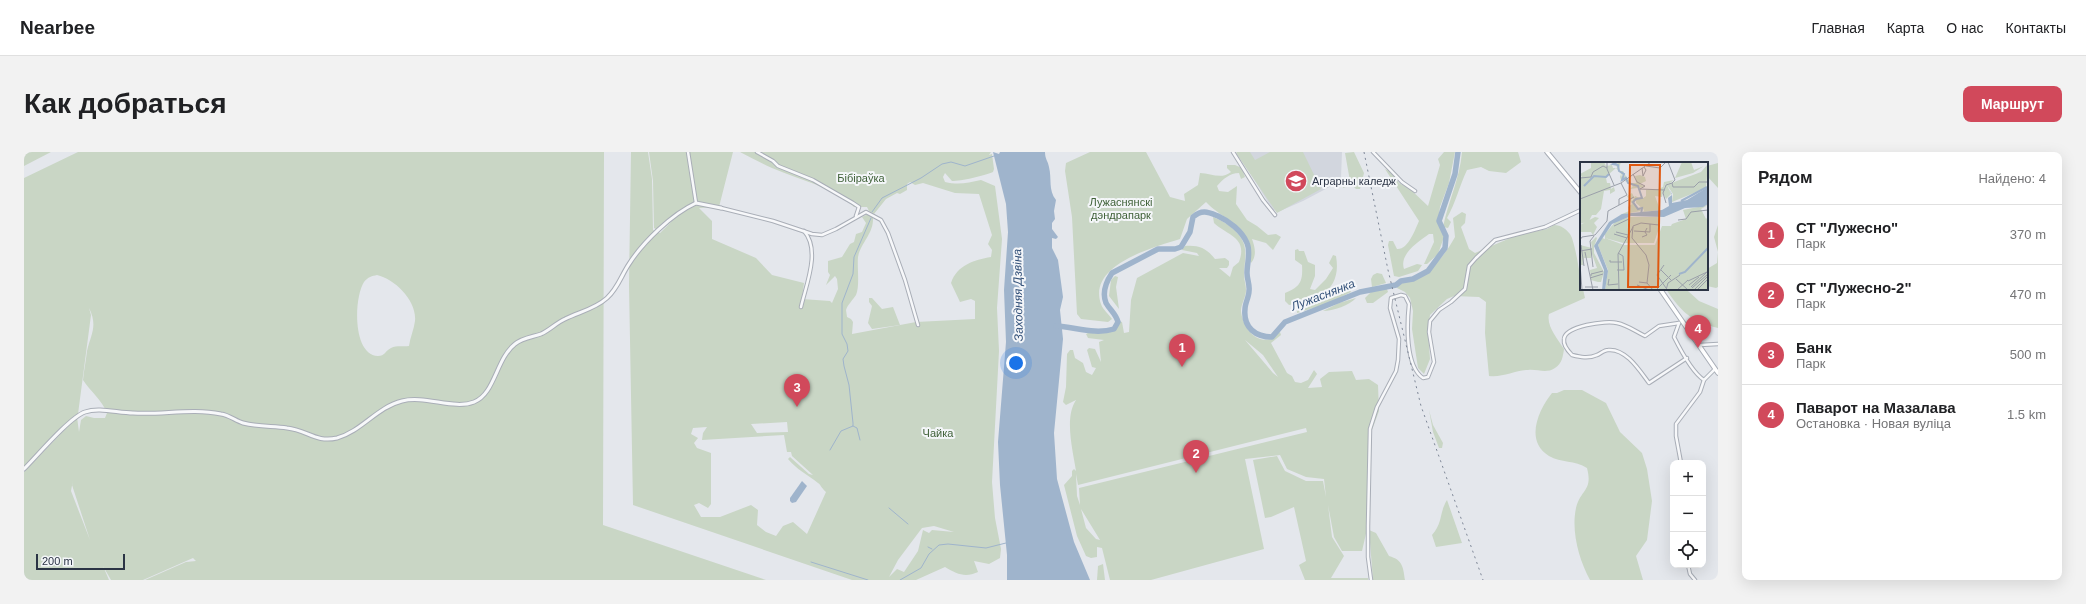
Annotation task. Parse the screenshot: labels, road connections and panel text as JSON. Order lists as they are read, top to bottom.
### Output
{
  "water": ["Заходняя Дзвіна", "Лужаснянка"],
  "parks": ["Бібіраўка", "Лужаснянскі дэндрапарк", "Чайка"],
  "places": {
    "school or university": ["Аграрны каледж"]
  },
  "scale_bar": "200 m",
  "page": {
    "header": "Nearbee",
    "nav": [
      "Главная",
      "Карта",
      "О нас",
      "Контакты"
    ],
    "buttons": "Маршрут",
    "title": "Как добраться",
    "heading": ["Рядом", "Найдено: 4"],
    "list": [
      {
        "mark": "1",
        "name": "СТ \"Лужесно\"",
        "note": "Парк",
        "value": "370 m"
      },
      {
        "mark": "2",
        "name": "СТ \"Лужесно-2\"",
        "note": "Парк",
        "value": "470 m"
      },
      {
        "mark": "3",
        "name": "Банк",
        "note": "Парк",
        "value": "500 m"
      },
      {
        "mark": "4",
        "name": "Паварот на Мазалава",
        "note": "Остановка · Новая вуліца",
        "value": "1.5 km"
      }
    ],
    "pins": [
      "4",
      "1",
      "3",
      "2"
    ],
    "map_buttons": ["+", "−"],
    "scale": "200 m"
  }
}
